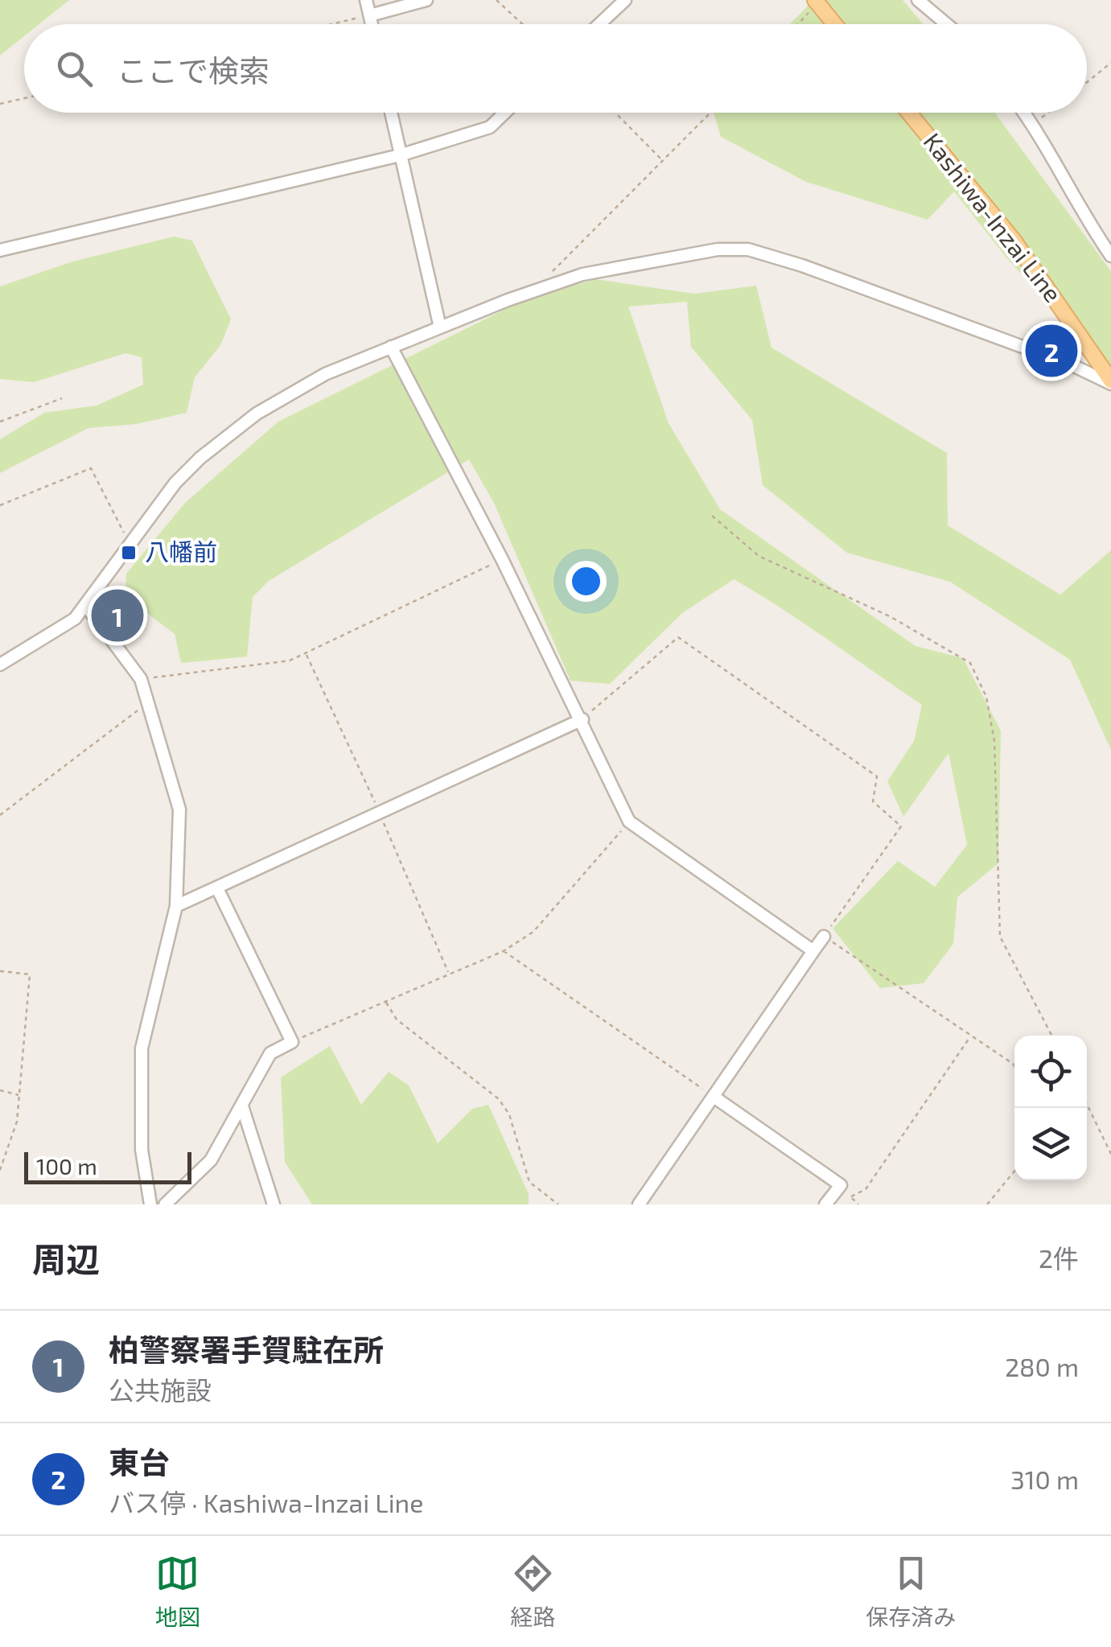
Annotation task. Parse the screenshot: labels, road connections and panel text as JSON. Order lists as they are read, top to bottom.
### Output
{
  "streets": {
    "main road": ["Kashiwa-Inzai Line"]
  },
  "places": {
    "transit": ["八幡前"]
  },
  "scale_bar": "100 m",
  "page": {
    "search": "ここで検索",
    "pins": ["2", "1"],
    "scale": "100 m",
    "heading": ["周辺", "2件"],
    "list": [
      {
        "mark": "1",
        "name": "柏警察署手賀駐在所",
        "note": "公共施設",
        "value": "280 m"
      },
      {
        "mark": "2",
        "name": "東台",
        "note": "バス停 · Kashiwa-Inzai Line",
        "value": "310 m"
      }
    ],
    "nav": ["地図", "経路", "保存済み"]
  }
}
